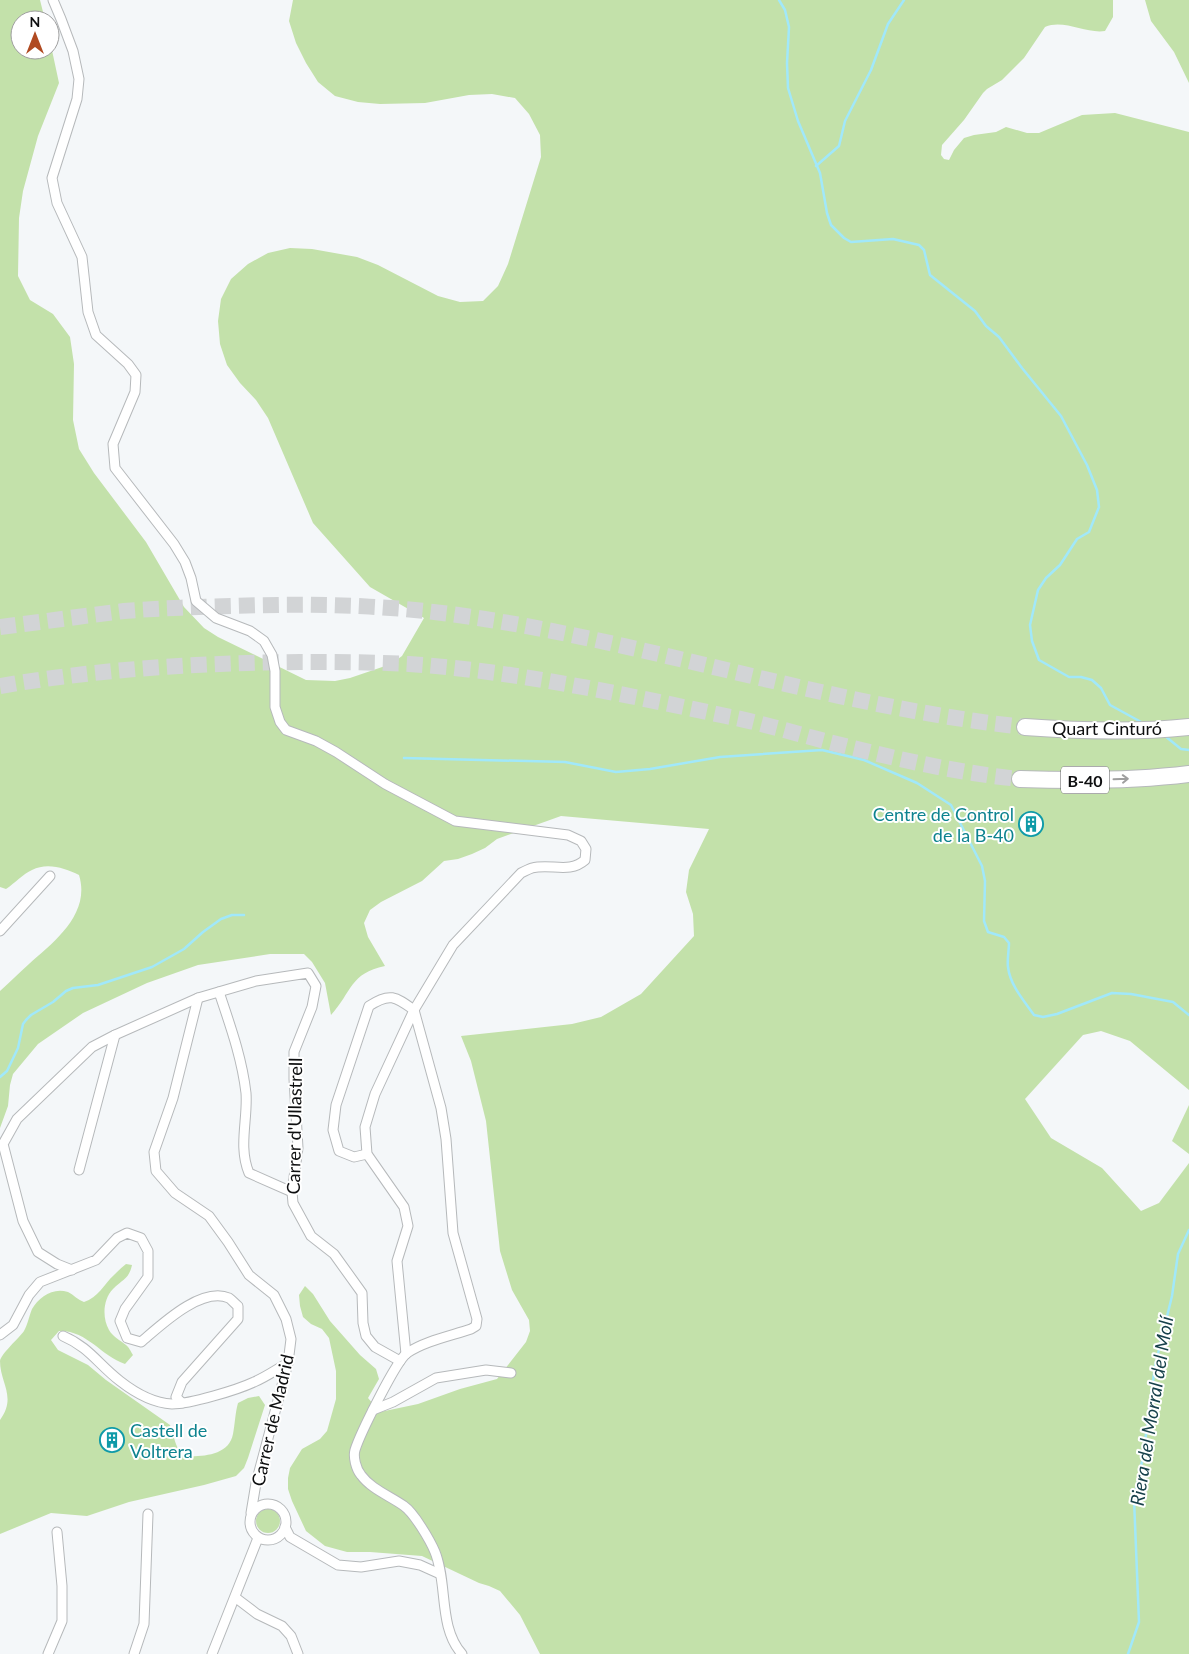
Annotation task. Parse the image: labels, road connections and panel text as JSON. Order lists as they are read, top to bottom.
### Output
{
  "streets": {
    "highway": ["Quart Cinturó", "B-40"],
    "street": ["Carrer d'Ullastrell", "Carrer de Madrid"]
  },
  "water": ["Riera del Morral del Molí"],
  "places": {
    "building": ["Centre de Control de la B-40", "Castell de Voltrera"]
  },
  "north": "top"
}
